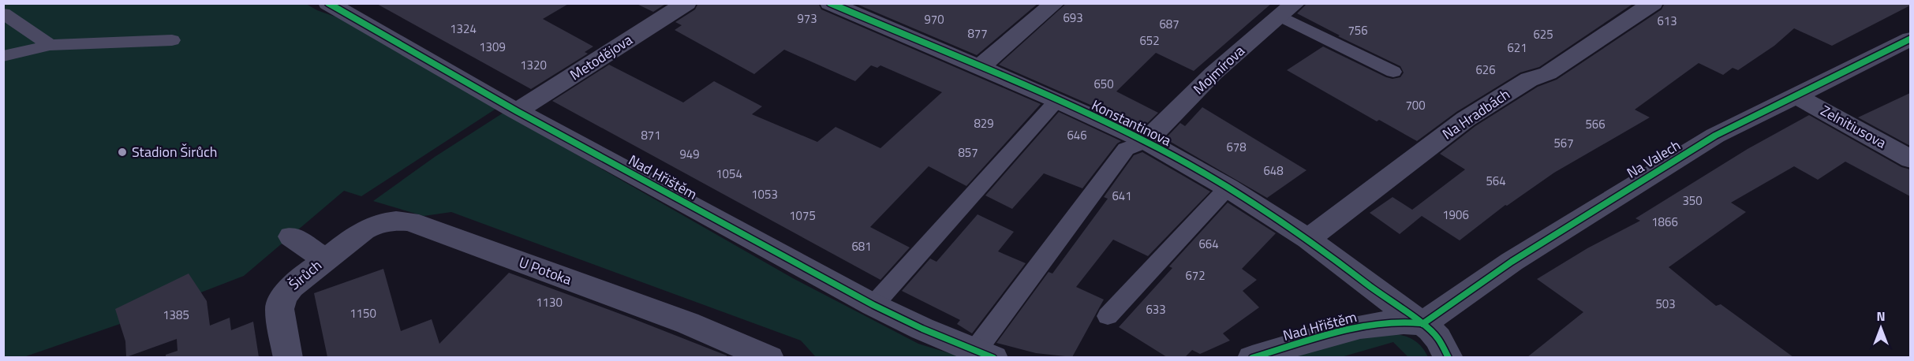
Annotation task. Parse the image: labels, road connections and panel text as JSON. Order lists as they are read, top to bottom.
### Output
{
  "streets": {
    "street": [
      "Metodějova",
      "Mojmírova",
      "Na Hradbách",
      "Konstantinova",
      "Zelnitiusova",
      "Na Valech",
      "Nad Hřištěm",
      "U Potoka",
      "Širůch"
    ]
  },
  "crossings": [
    ["Metodějova", "Nad Hřištěm"],
    ["Mojmírova", "Konstantinova"],
    ["Na Hradbách", "Konstantinova"],
    ["Konstantinova", "Na Valech"],
    ["Konstantinova", "Nad Hřištěm"],
    ["Zelnitiusova", "Na Valech"],
    ["Na Valech", "Nad Hřištěm"],
    ["U Potoka", "Širůch"]
  ],
  "places": ["Stadion Širůch"],
  "house_numbers": [
    "693",
    "973",
    "970",
    "613",
    "687",
    "1324",
    "756",
    "877",
    "625",
    "652",
    "1309",
    "621",
    "1320",
    "626",
    "650",
    "700",
    "829",
    "566",
    "871",
    "646",
    "567",
    "678",
    "857",
    "949",
    "648",
    "1054",
    "564",
    "1053",
    "641",
    "350",
    "1906",
    "1075",
    "1866",
    "664",
    "681",
    "672",
    "1130",
    "503",
    "633",
    "1150",
    "1385"
  ],
  "north": "top"
}
